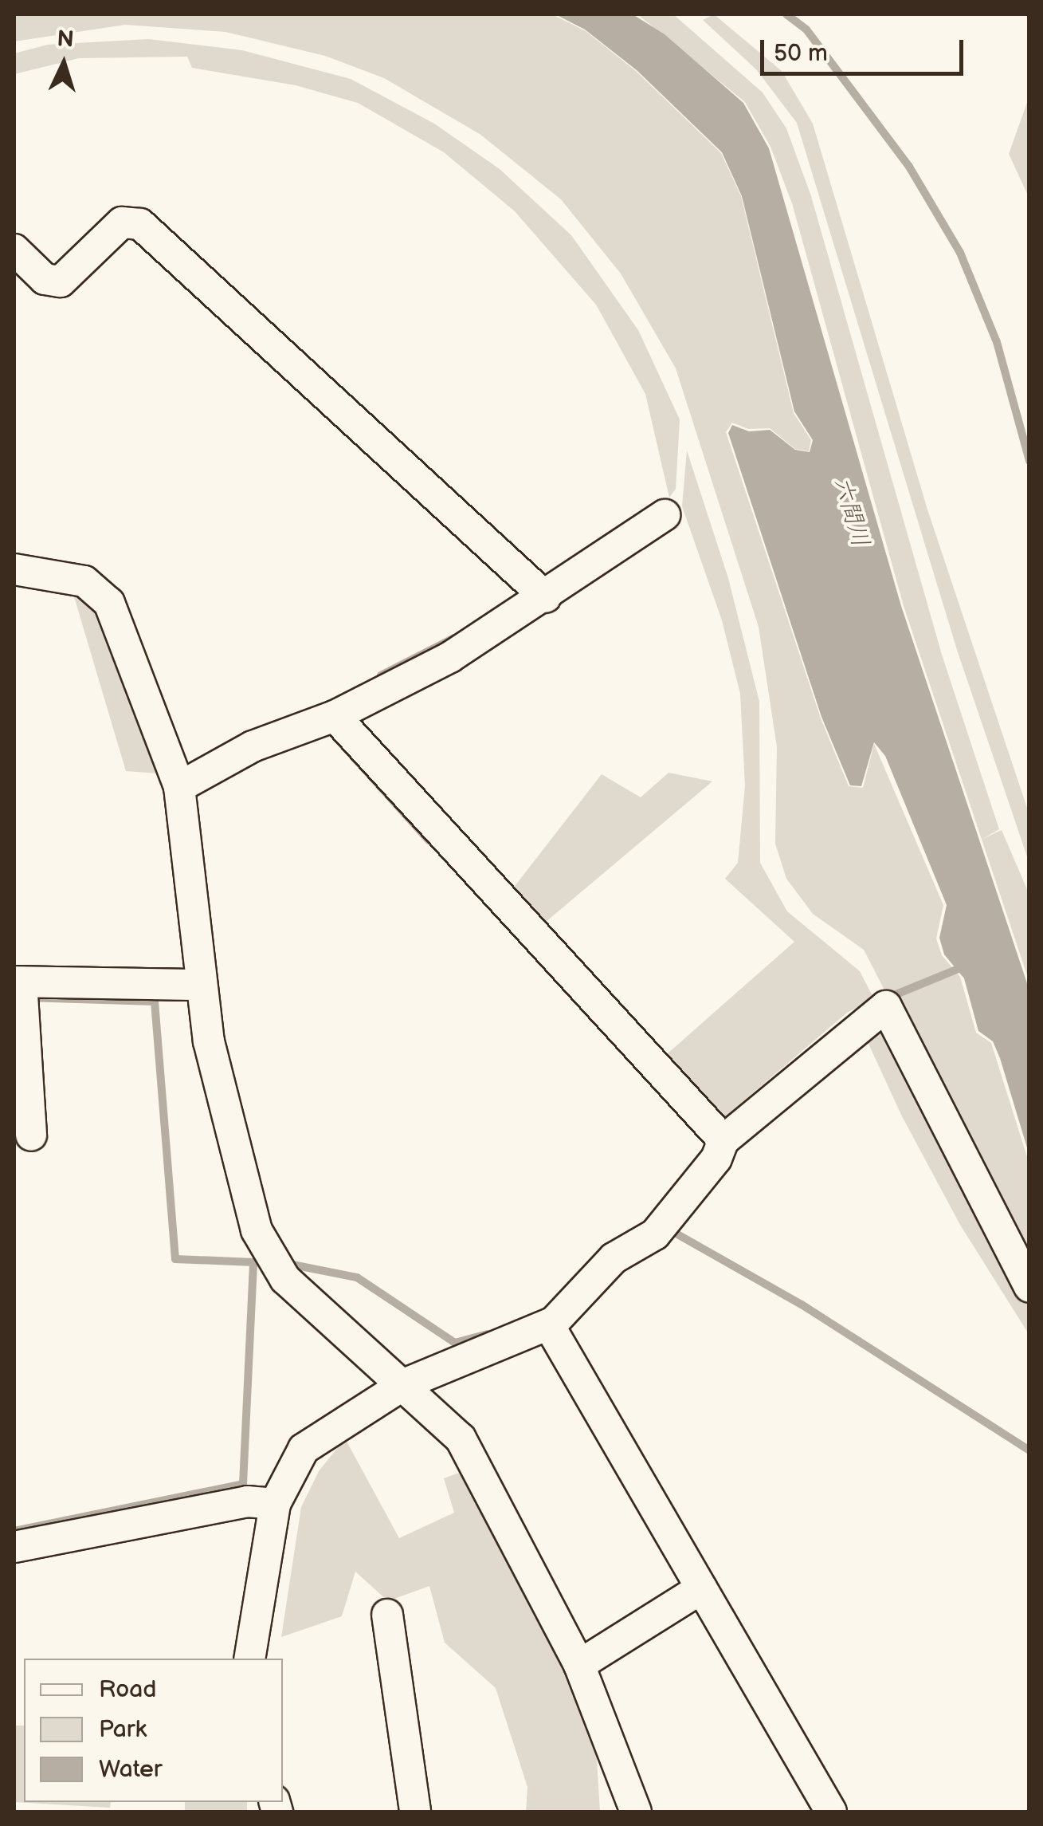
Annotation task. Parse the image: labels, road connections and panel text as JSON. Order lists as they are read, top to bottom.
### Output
{
  "water": ["六間川"],
  "legend": ["Road", "Park", "Water"],
  "scale_bar": "50 m",
  "north": "top"
}
